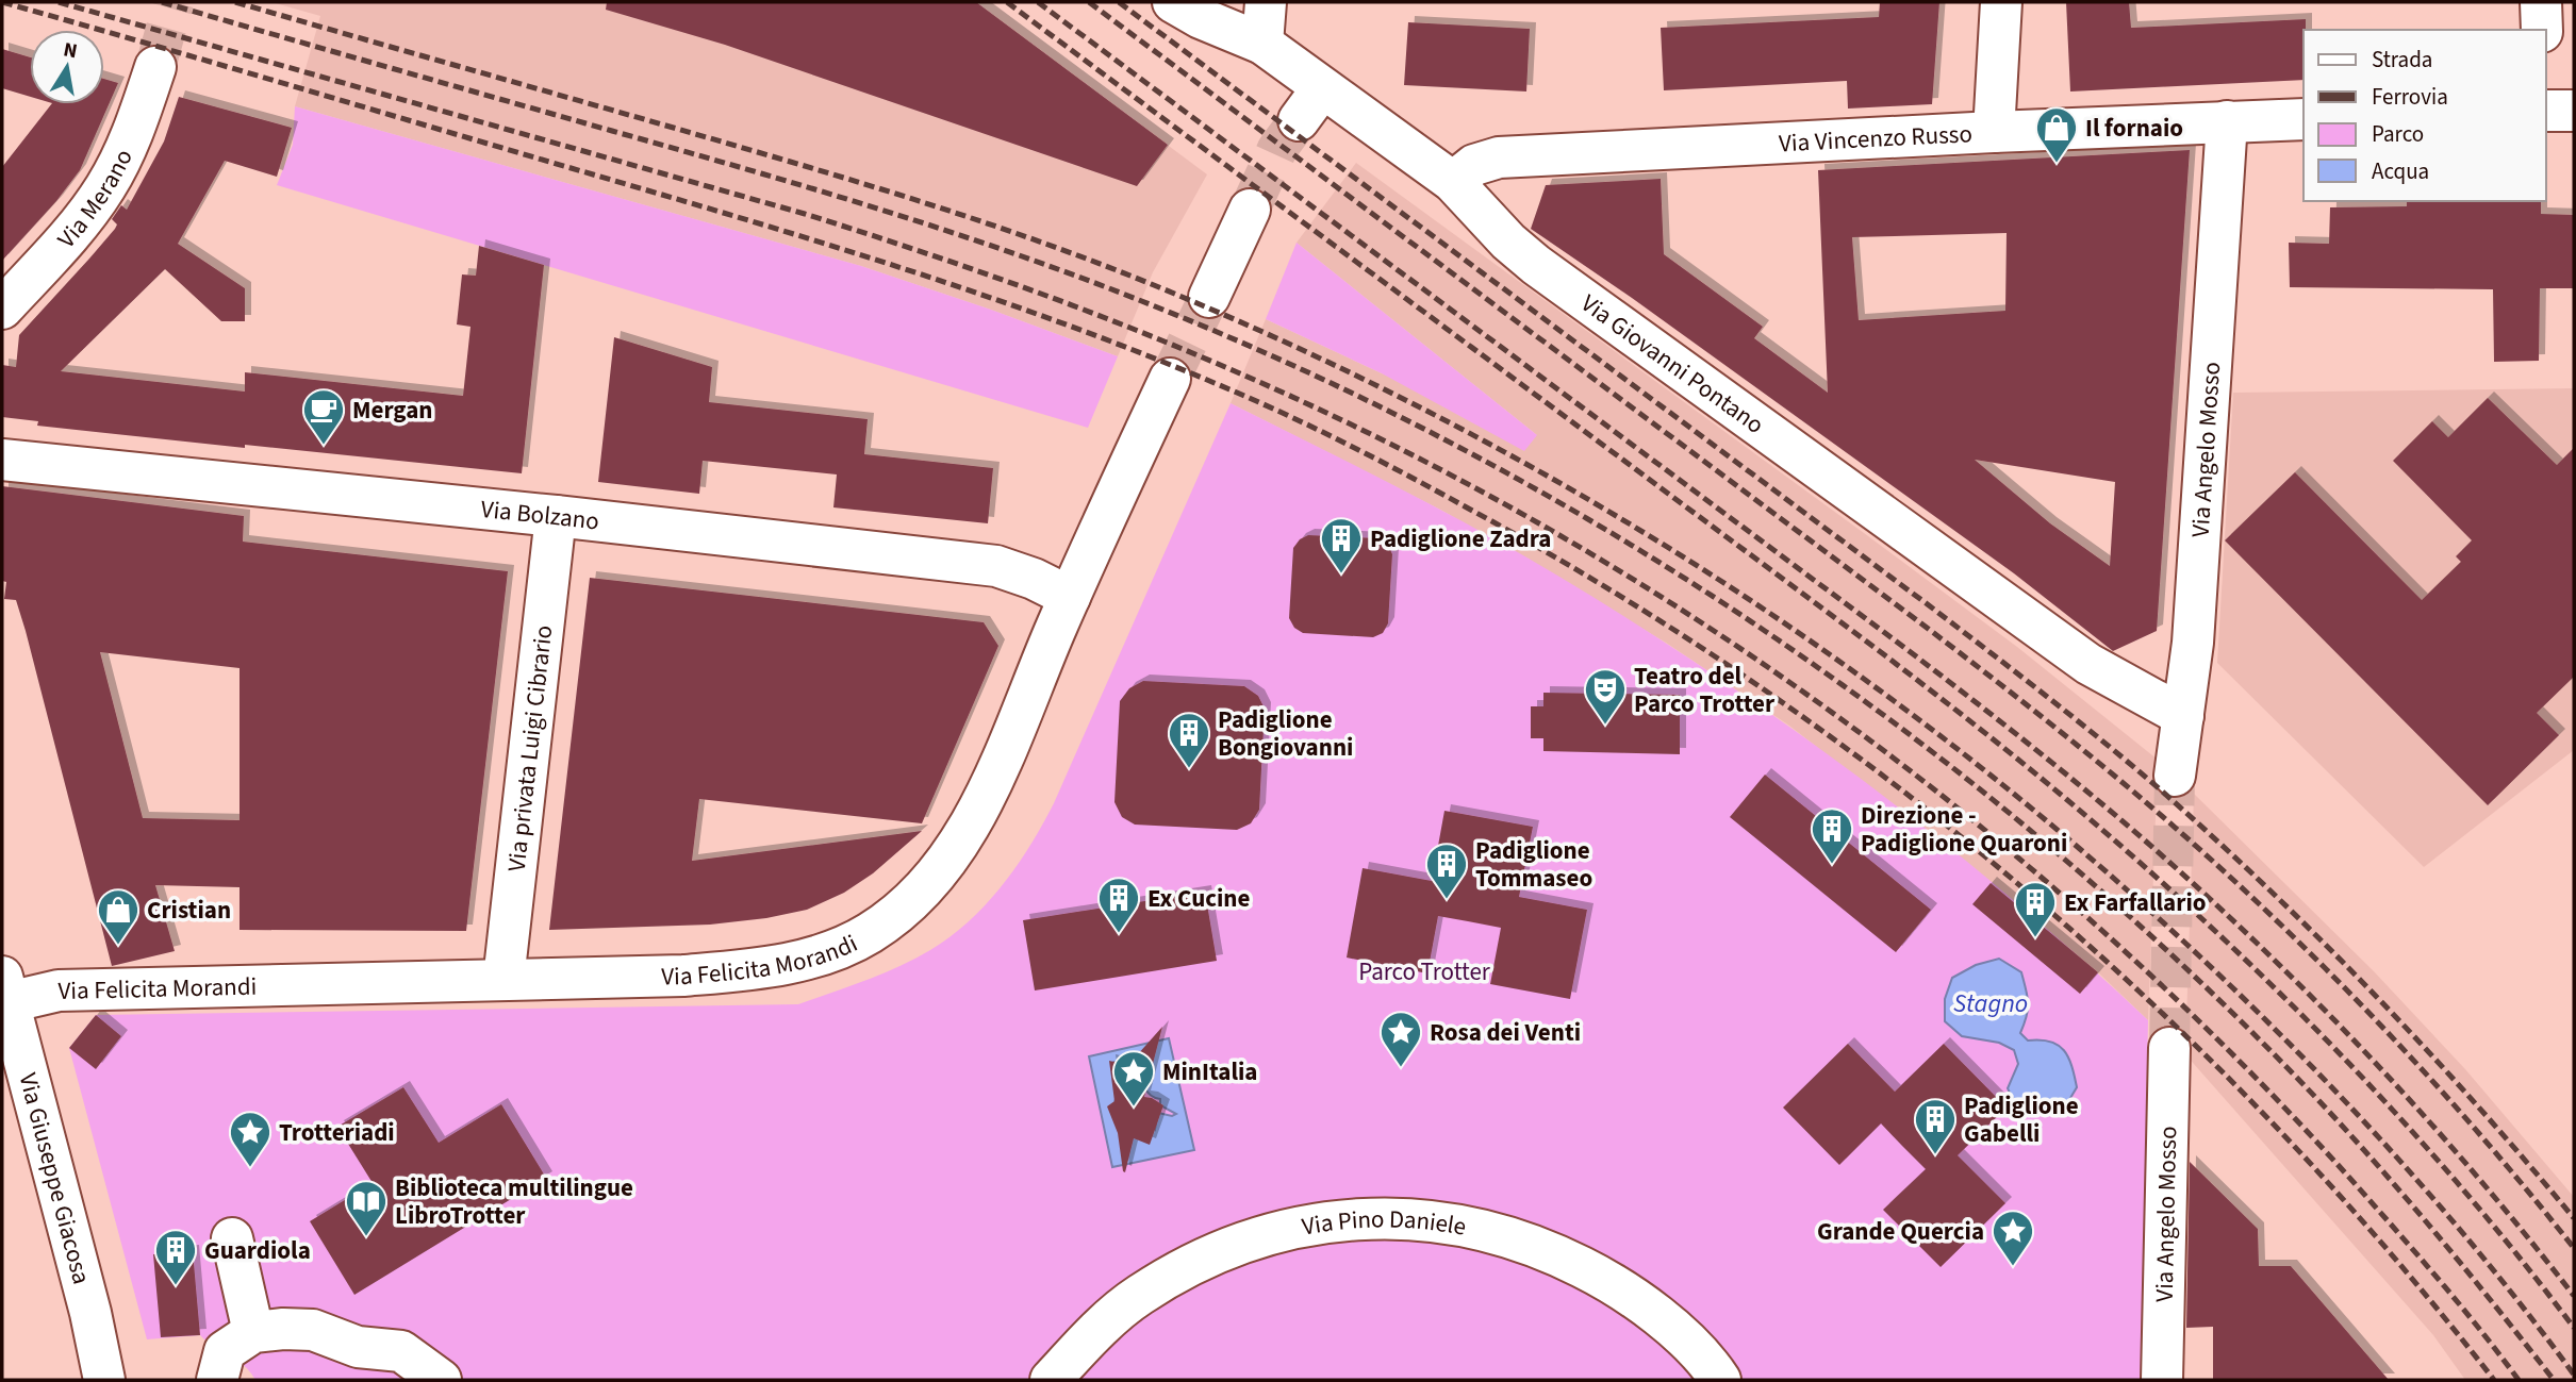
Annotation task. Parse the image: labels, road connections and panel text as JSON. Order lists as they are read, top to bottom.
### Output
{
  "streets": {
    "street": [
      "Via Vincenzo Russo",
      "Via Merano",
      "Via Giovanni Pontano",
      "Via Angelo Mosso",
      "Via Bolzano",
      "Via privata Luigi Cibrario",
      "Via Felicita Morandi",
      "Via Giuseppe Giacosa",
      "Via Pino Daniele"
    ]
  },
  "crossings": [
    ["Via Vincenzo Russo", "Via Giovanni Pontano"],
    ["Via Vincenzo Russo", "Via Angelo Mosso"],
    ["Via Giovanni Pontano", "Via Angelo Mosso"],
    ["Via Bolzano", "Via privata Luigi Cibrario"],
    ["Via Bolzano", "Via Felicita Morandi"],
    ["Via privata Luigi Cibrario", "Via Felicita Morandi"],
    ["Via Felicita Morandi", "Via Giuseppe Giacosa"]
  ],
  "water": ["Stagno"],
  "parks": ["Parco Trotter"],
  "places": {
    "shop": ["Il fornaio", "Cristian"],
    "cafe": ["Mergan"],
    "building": [
      "Padiglione Zadra",
      "Padiglione Bongiovanni",
      "Direzione - Padiglione Quaroni",
      "Padiglione Tommaseo",
      "Ex Cucine",
      "Ex Farfallario",
      "Padiglione Gabelli",
      "Guardiola"
    ],
    "theatre": ["Teatro del Parco Trotter"],
    "place": [
      "Rosa dei Venti",
      "MinItalia",
      "Trotteriadi",
      "Grande Quercia"
    ],
    "library": ["Biblioteca multilingue LibroTrotter"]
  },
  "legend": [
    "Strada",
    "Ferrovia",
    "Parco",
    "Acqua"
  ],
  "north": "top"
}
